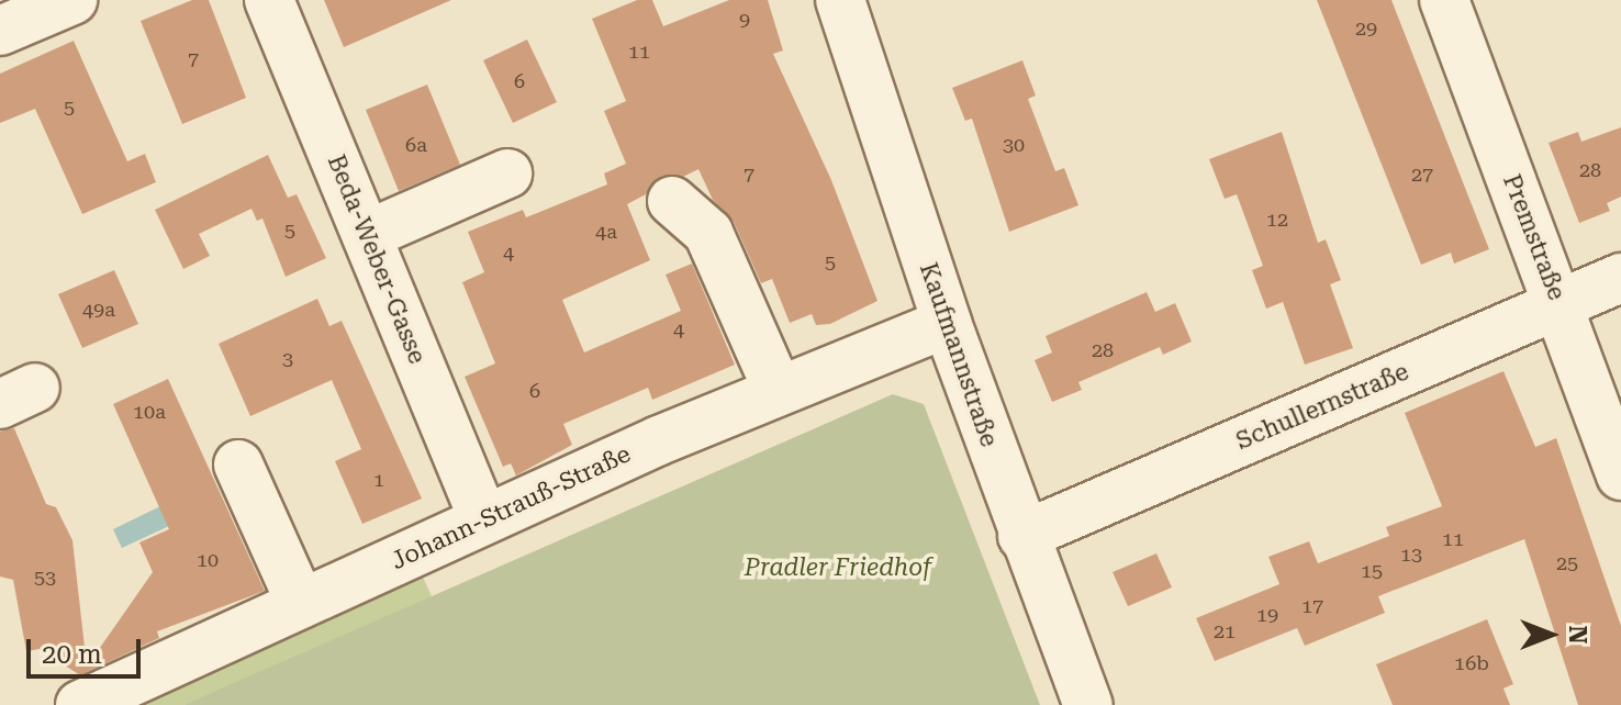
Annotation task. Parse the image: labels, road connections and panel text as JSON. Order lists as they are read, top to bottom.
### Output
{
  "streets": {
    "street": [
      "Premstraße",
      "Beda-Weber-Gasse",
      "Kaufmannstraße",
      "Schullernstraße",
      "Johann-Strauß-Straße"
    ]
  },
  "crossings": [
    ["Premstraße", "Schullernstraße"],
    ["Beda-Weber-Gasse", "Johann-Strauß-Straße"],
    ["Kaufmannstraße", "Schullernstraße"],
    ["Kaufmannstraße", "Johann-Strauß-Straße"]
  ],
  "parks": ["Pradler Friedhof"],
  "house_numbers": [
    "9",
    "29",
    "11",
    "7",
    "6",
    "5",
    "6a",
    "30",
    "28",
    "7",
    "27",
    "12",
    "5",
    "4a",
    "4",
    "5",
    "49a",
    "4",
    "28",
    "3",
    "6",
    "10a",
    "1",
    "11",
    "13",
    "10",
    "25",
    "15",
    "53",
    "17",
    "19",
    "21",
    "16b"
  ],
  "scale_bar": "20 m",
  "north": "right"
}
